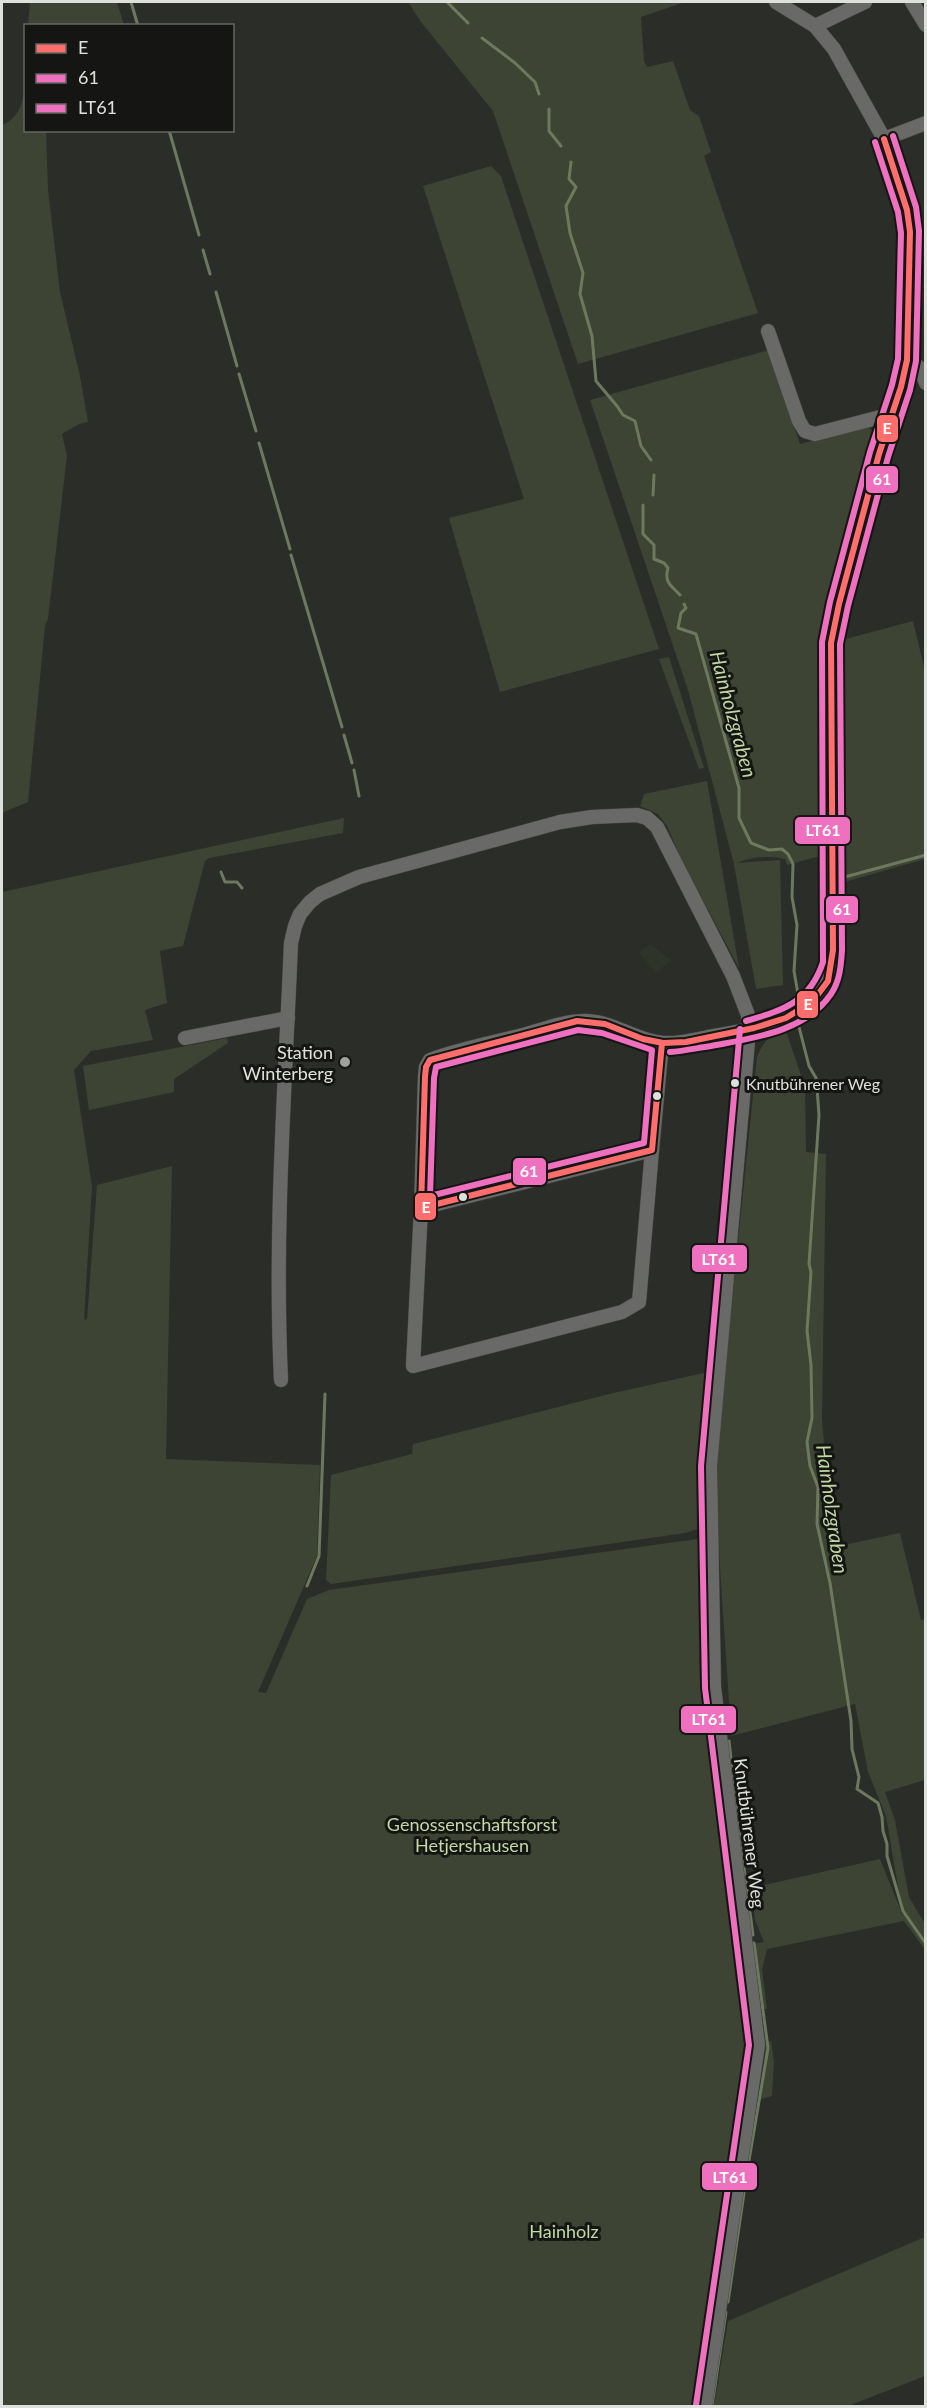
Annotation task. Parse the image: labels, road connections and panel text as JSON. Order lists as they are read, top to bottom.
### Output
{
  "streets": {
    "street": ["Knutbührener Weg"]
  },
  "water": ["Hainholzgraben"],
  "parks": ["Genossenschaftsforst Hetjershausen", "Hainholz"],
  "places": ["Station Winterberg", "Knutbührener Weg"],
  "lines": ["transit line 61", "transit line E", "transit line LT61"],
  "legend": ["E", "61", "LT61"]
}
